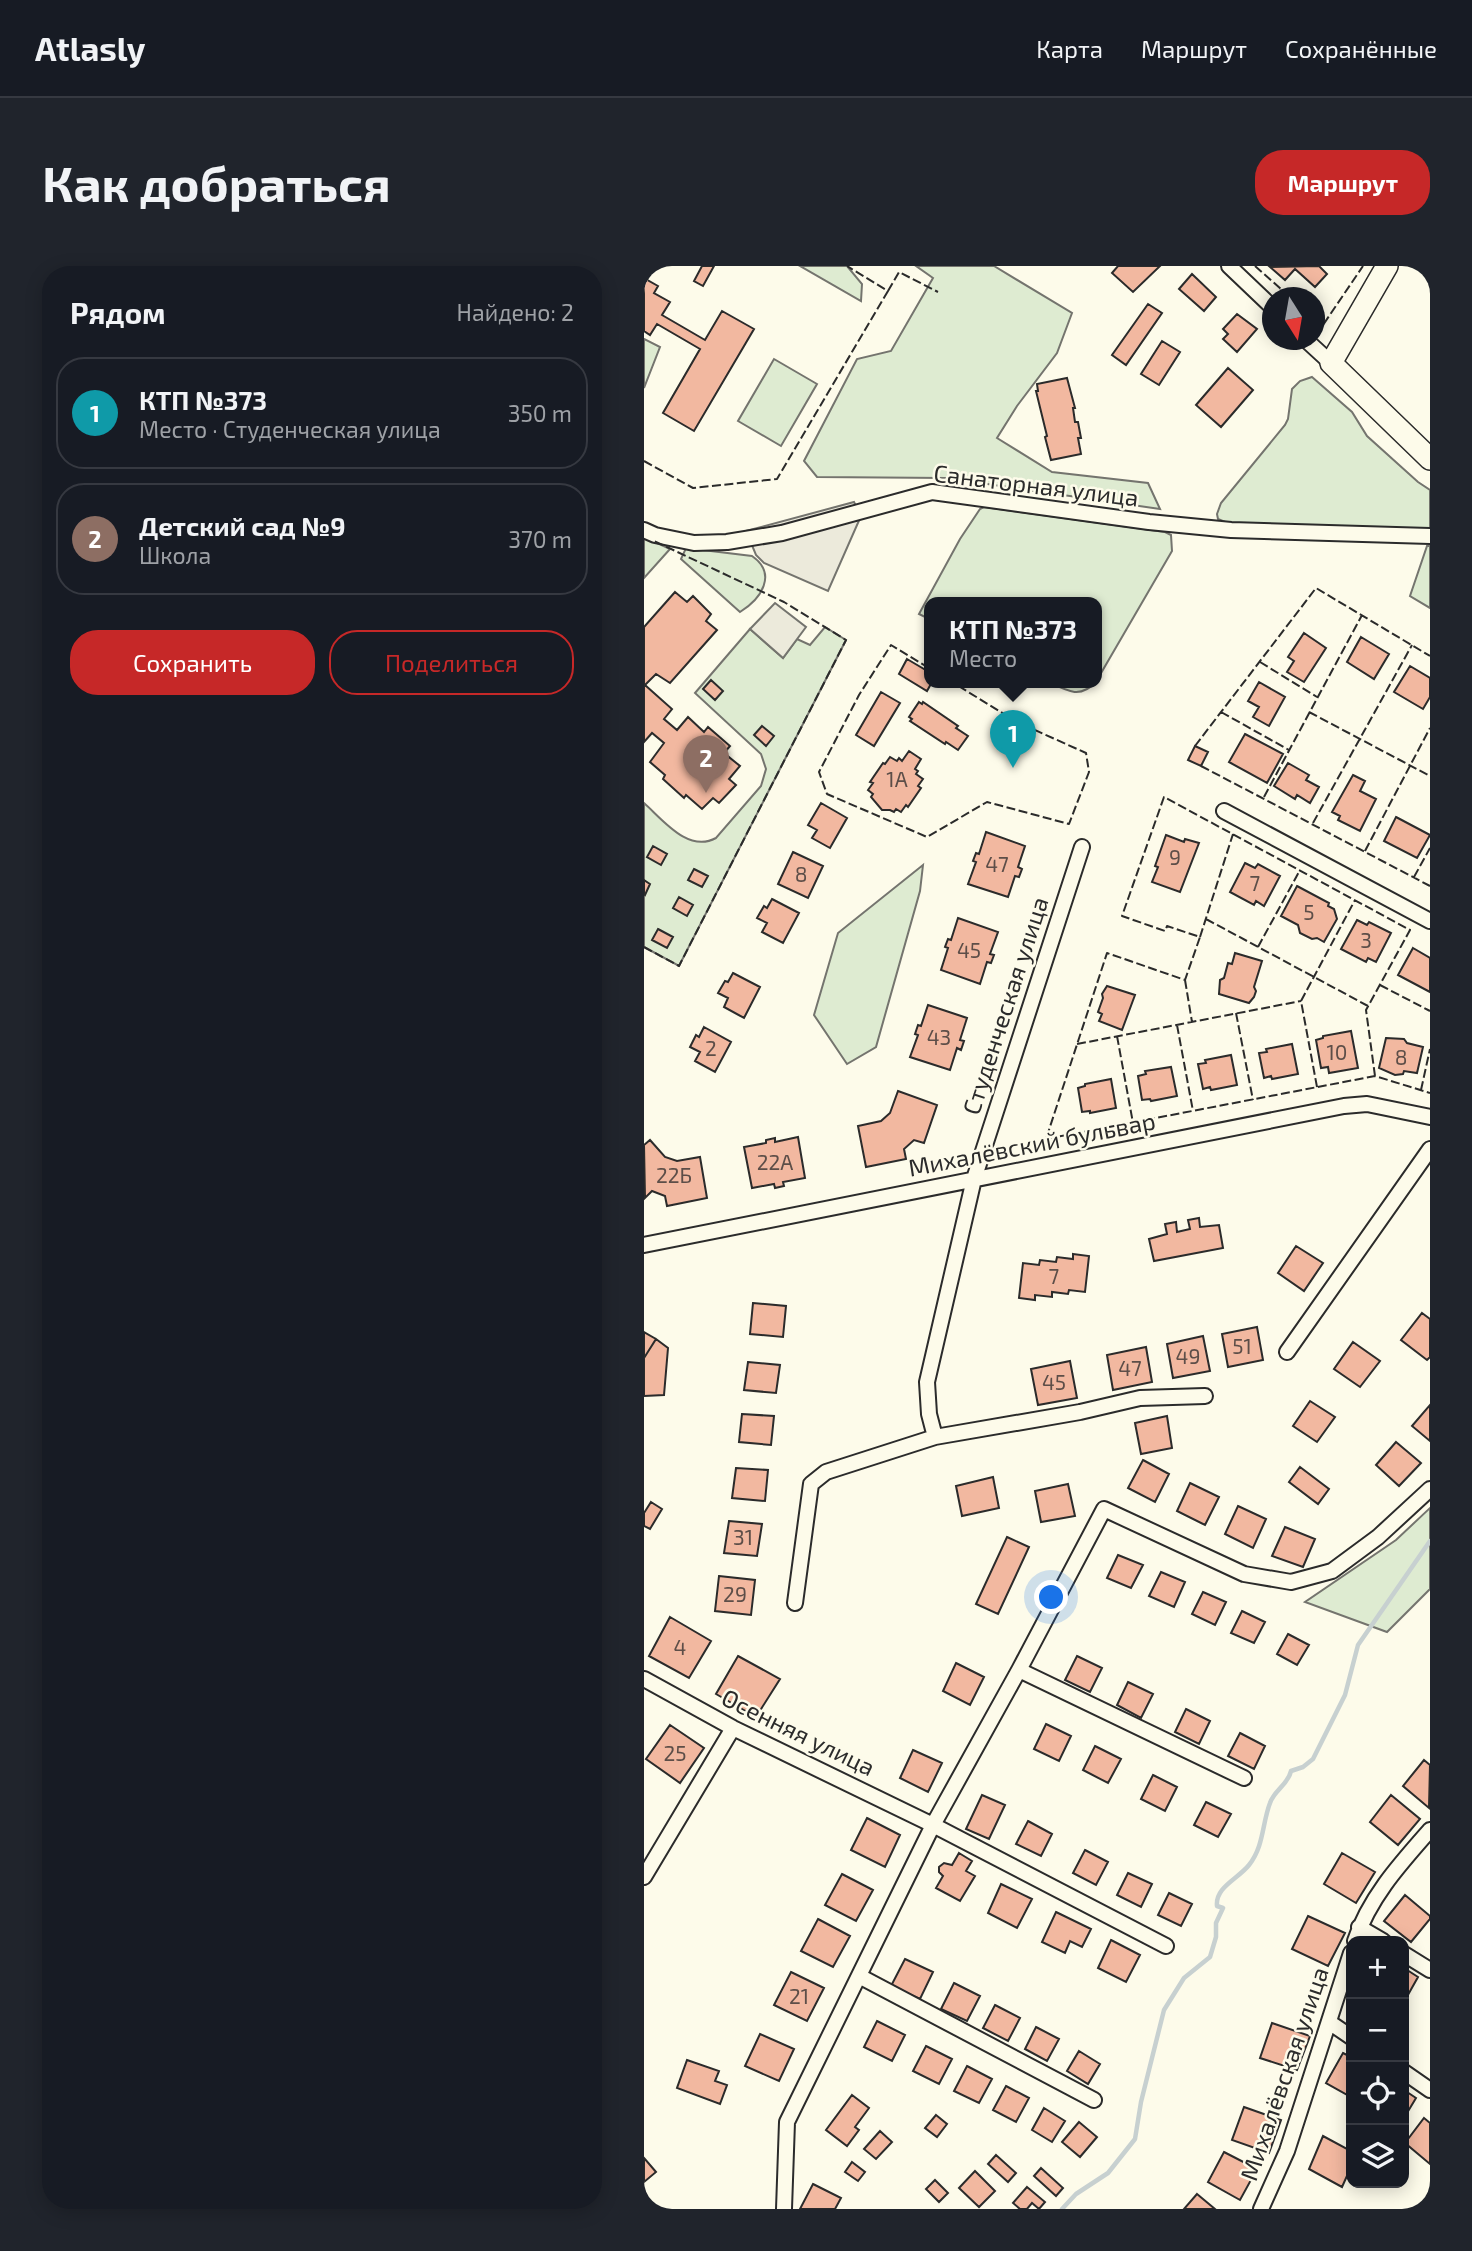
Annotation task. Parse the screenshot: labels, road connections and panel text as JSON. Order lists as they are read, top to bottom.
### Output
{
  "streets": {
    "street": [
      "Санаторная улица",
      "Студенческая улица",
      "Михалёвский бульвар",
      "Осенняя улица",
      "Михалёвская улица"
    ]
  },
  "crossings": [
    ["Студенческая улица", "Михалёвский бульвар"]
  ],
  "house_numbers": [
    "1А",
    "9",
    "47",
    "8",
    "7",
    "5",
    "3",
    "45",
    "43",
    "2",
    "10",
    "8",
    "22А",
    "22Б",
    "7",
    "51",
    "49",
    "47",
    "45",
    "31",
    "29",
    "4",
    "25",
    "21"
  ],
  "north": "bottom",
  "page": {
    "header": "Atlasly",
    "nav": ["Карта", "Маршрут", "Сохранённые"],
    "buttons": [
      "Маршрут",
      ["Сохранить", "Поделиться"]
    ],
    "title": "Как добраться",
    "heading": ["Рядом", "Найдено: 2"],
    "list": [
      {
        "mark": "1",
        "name": "КТП №373",
        "note": "Место · Студенческая улица",
        "value": "350 m"
      },
      {
        "mark": "2",
        "name": "Детский сад №9",
        "note": "Школа",
        "value": "370 m"
      }
    ],
    "popup": ["КТП №373", "Место"],
    "pins": ["1", "2"],
    "map_buttons": ["+", "−"]
  }
}
